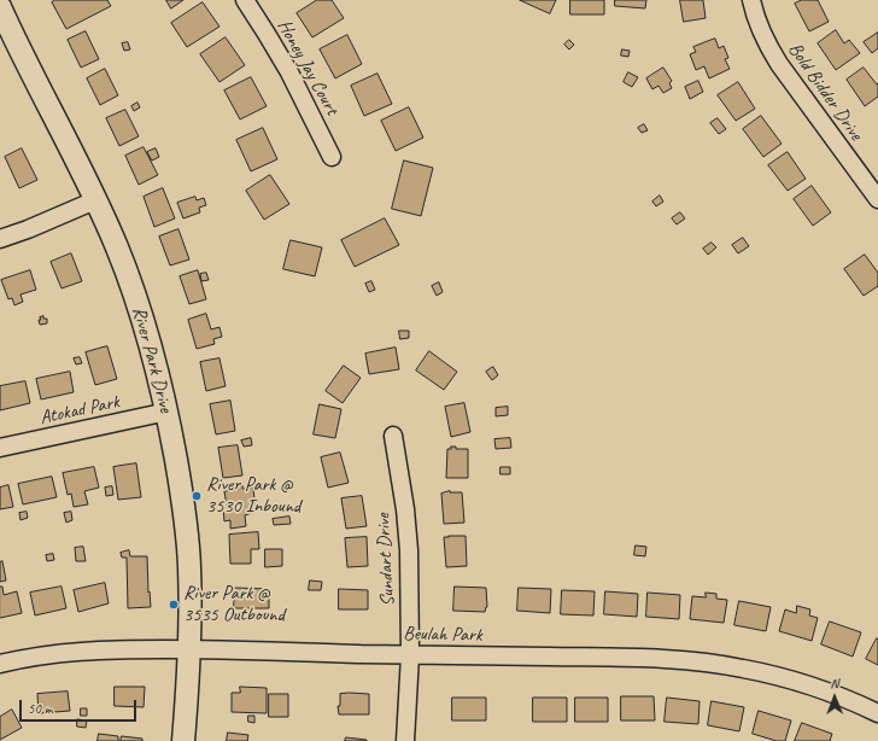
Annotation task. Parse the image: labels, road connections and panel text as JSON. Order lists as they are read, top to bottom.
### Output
{
  "streets": {
    "street": [
      "Honey Jay Court",
      "Bold Bidder Drive",
      "River Park Drive",
      "Atokad Park",
      "Sundart Drive",
      "Beulah Park"
    ]
  },
  "crossings": [
    ["River Park Drive", "Atokad Park"],
    ["River Park Drive", "Beulah Park"],
    ["Sundart Drive", "Beulah Park"]
  ],
  "places": ["River Park @ 3530 Inbound", "River Park @ 3535 Outbound"],
  "scale_bar": "50 m",
  "north": "top"
}
